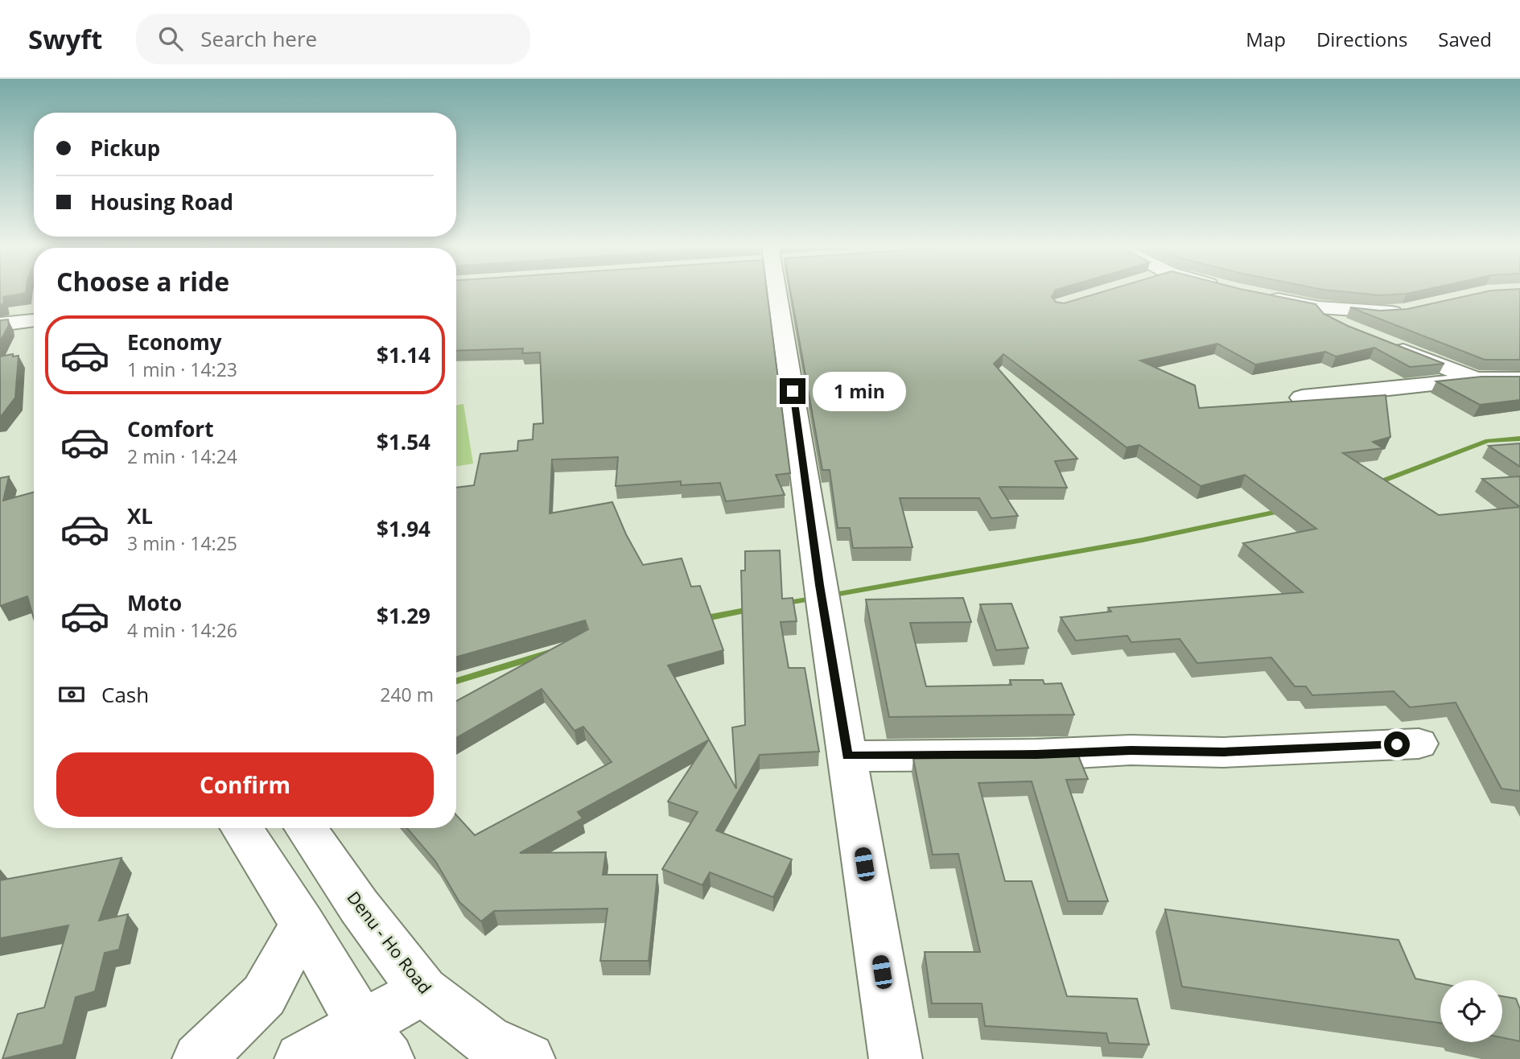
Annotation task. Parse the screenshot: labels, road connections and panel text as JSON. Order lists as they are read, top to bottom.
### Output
{
  "streets": {
    "street": ["Denu - Ho Road"]
  },
  "page": {
    "header": "Swyft",
    "search": "Search here",
    "nav": ["Map", "Directions", "Saved"],
    "banner": ["Pickup", "Housing Road"],
    "heading": "Choose a ride",
    "list": [
      {
        "name": "Economy",
        "note": "1 min · 14:23",
        "value": "$1.14"
      },
      {
        "name": "Comfort",
        "note": "2 min · 14:24",
        "value": "$1.54"
      },
      {
        "name": "XL",
        "note": "3 min · 14:25",
        "value": "$1.94"
      },
      {
        "name": "Moto",
        "note": "4 min · 14:26",
        "value": "$1.29"
      }
    ],
    "bubble": "1 min",
    "pay": ["Cash", "240 m"],
    "buttons": "Confirm"
  }
}
